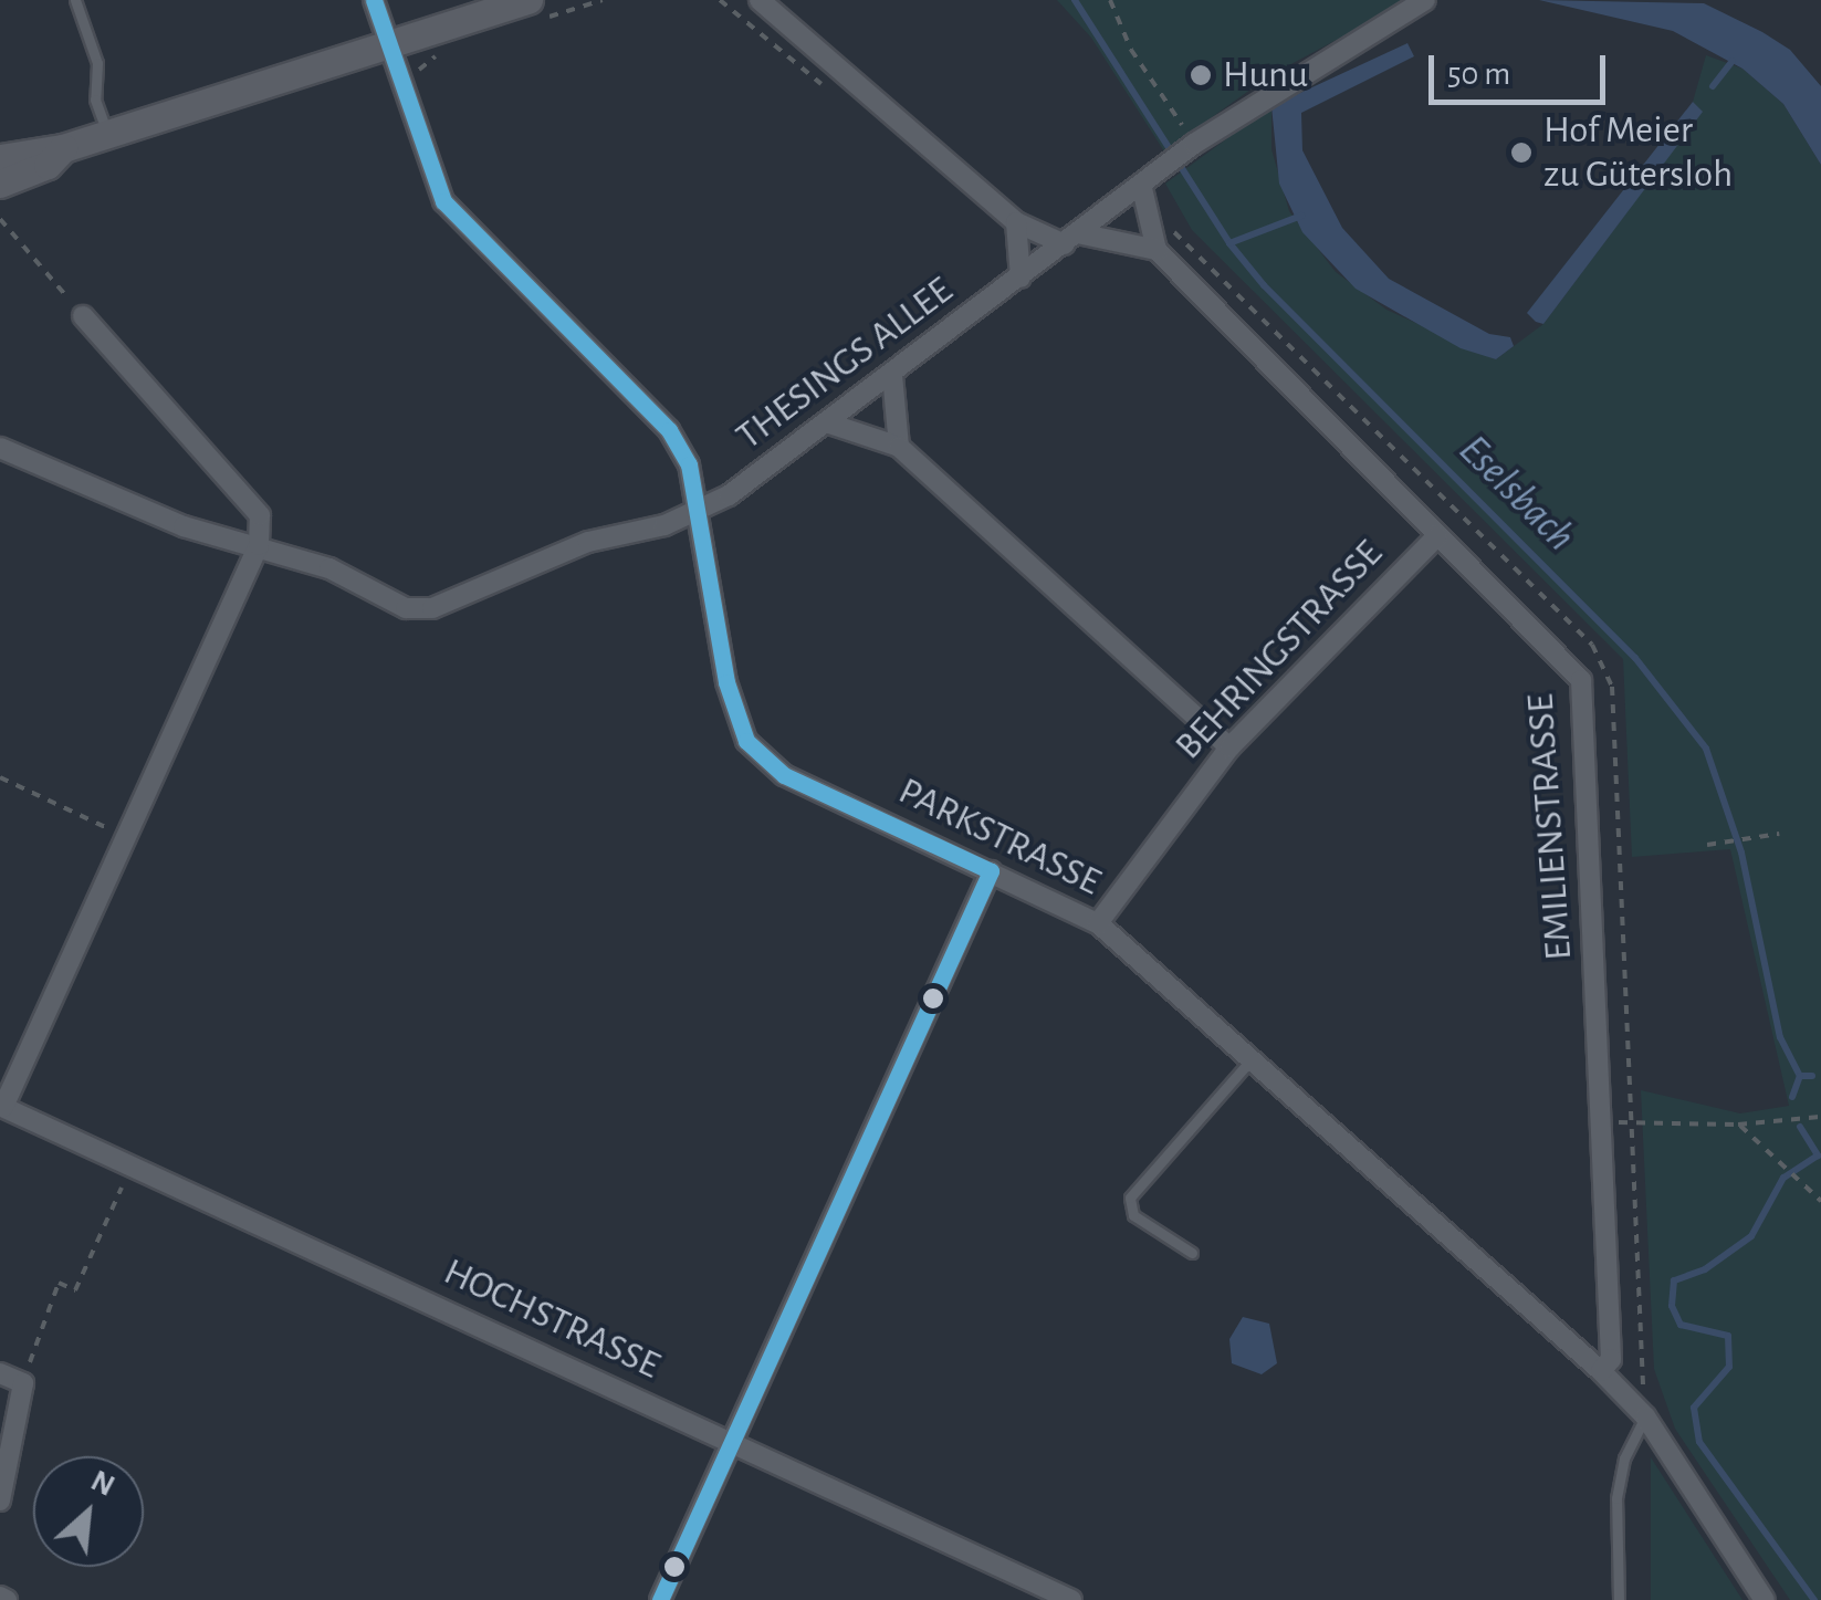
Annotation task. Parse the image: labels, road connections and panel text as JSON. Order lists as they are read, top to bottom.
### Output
{
  "streets": {
    "street": [
      "THESINGS ALLEE",
      "BEHRINGSTRASSE",
      "EMILIENSTRASSE",
      "PARKSTRASSE",
      "HOCHSTRASSE"
    ]
  },
  "crossings": [
    ["THESINGS ALLEE", "PARKSTRASSE"],
    ["BEHRINGSTRASSE", "EMILIENSTRASSE"],
    ["BEHRINGSTRASSE", "PARKSTRASSE"],
    ["EMILIENSTRASSE", "PARKSTRASSE"]
  ],
  "water": ["Eselsbach"],
  "places": ["Hunu", "Hof Meier zu Gütersloh"],
  "scale_bar": "50 m",
  "north": "top right"
}
